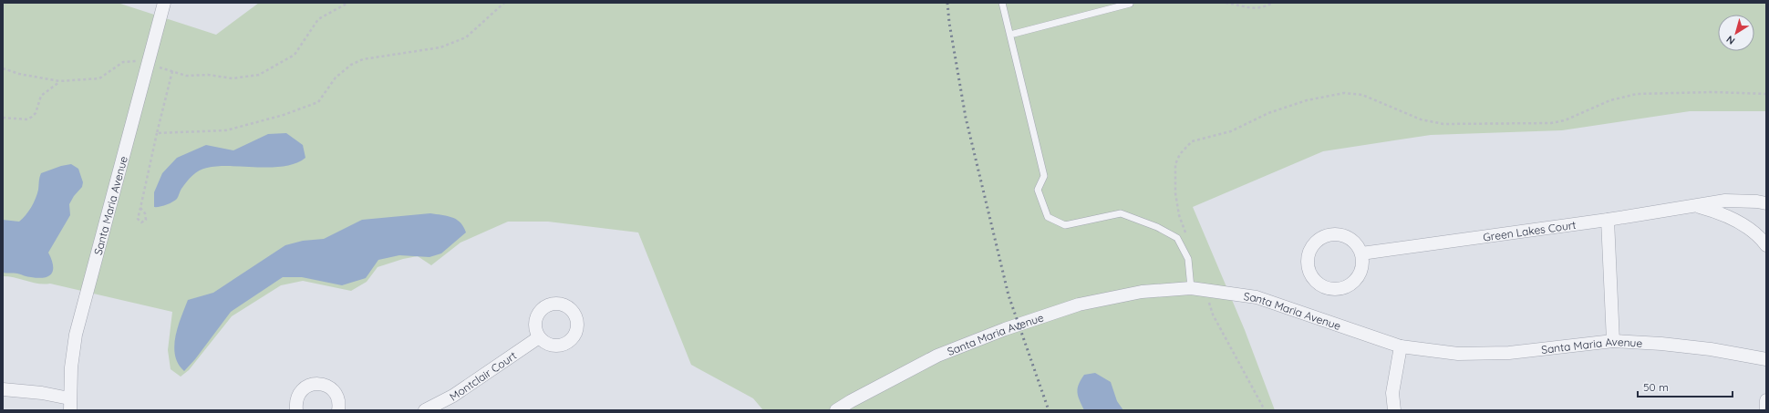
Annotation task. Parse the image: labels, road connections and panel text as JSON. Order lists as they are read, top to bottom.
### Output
{
  "streets": {
    "street": ["Santa Maria Avenue", "Green Lakes Court", "Montclair Court"]
  },
  "scale_bar": "50 m",
  "north": "bottom left"
}
